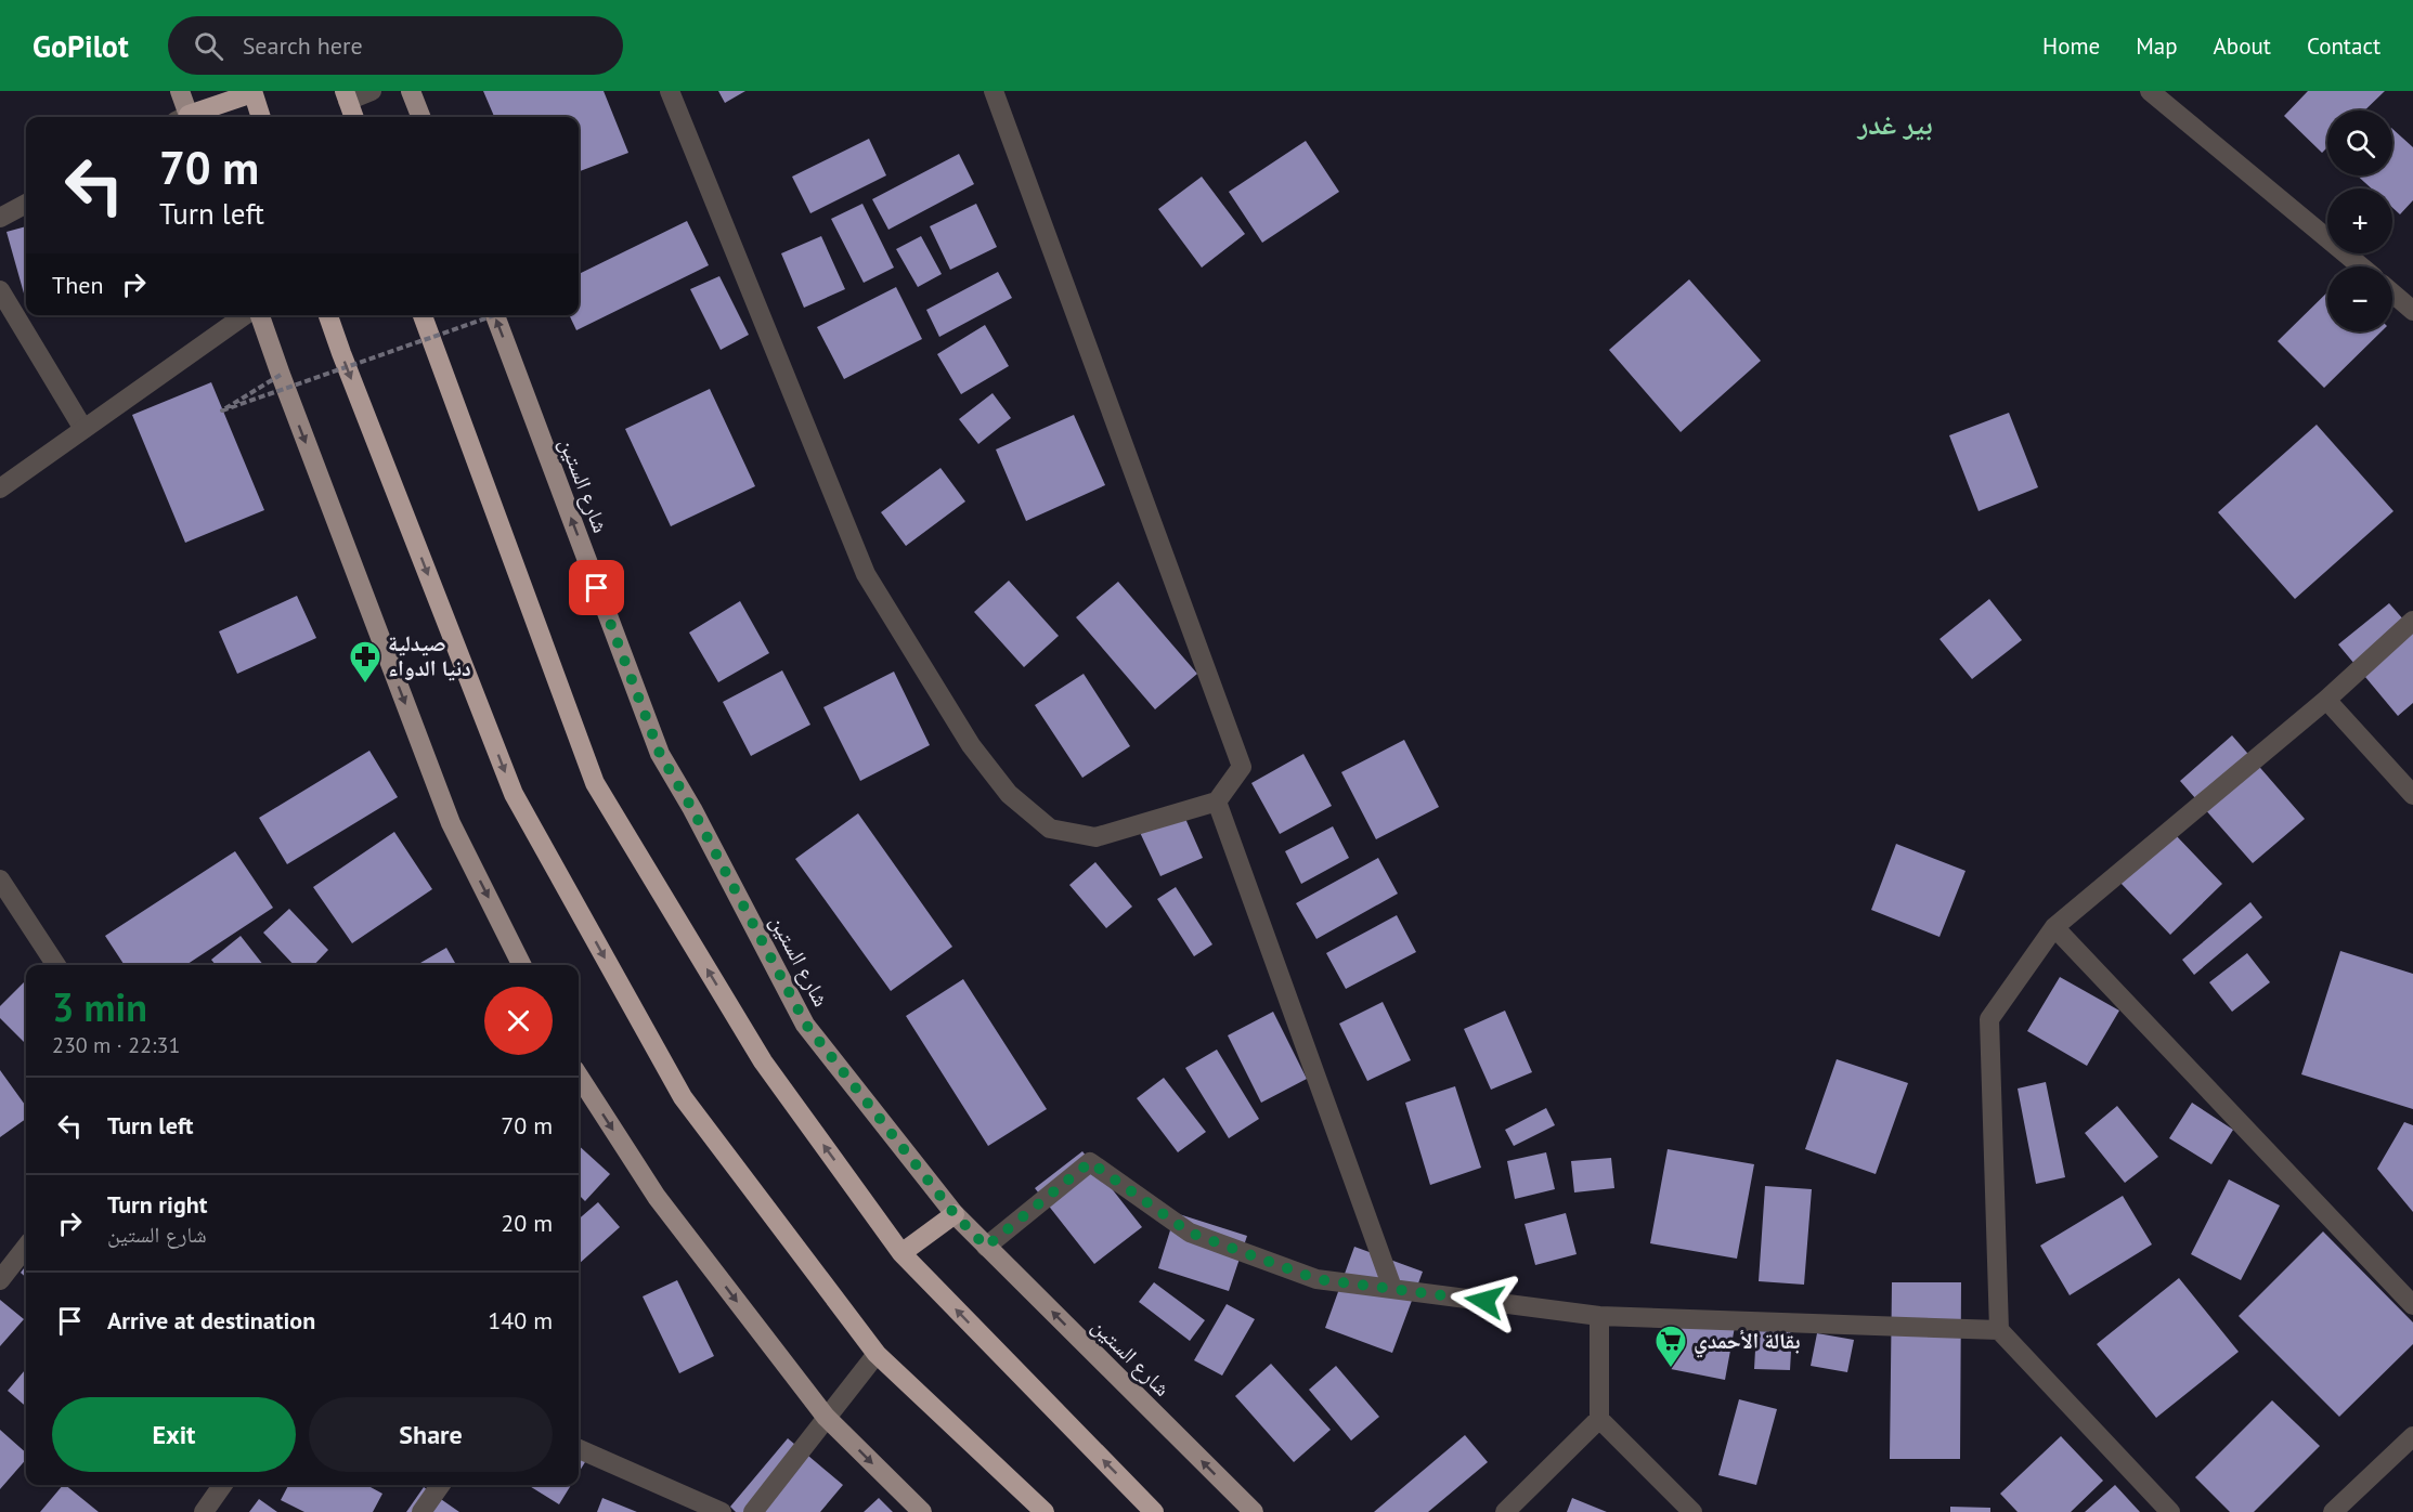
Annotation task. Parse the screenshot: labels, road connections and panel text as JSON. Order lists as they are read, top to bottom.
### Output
{
  "streets": {
    "main road": ["شارع الستين"]
  },
  "one_way": ["شارع الستين"],
  "districts": ["بير غدر"],
  "places": {
    "pharmacy": ["صيدلية دنيا الدواء"],
    "supermarket": ["بقالة الأحمدي"]
  },
  "page": {
    "header": "GoPilot",
    "search": "Search here",
    "nav": [
      "Home",
      "Map",
      "About",
      "Contact"
    ],
    "map_buttons": ["+", "−"],
    "turn": ["70 m", "Turn left"],
    "then": "Then",
    "heading": ["3 min", "230 m · 22:31"],
    "list": [
      {
        "name": "Turn left",
        "value": "70 m"
      },
      {
        "name": "Turn right",
        "note": "شارع الستين",
        "value": "20 m"
      },
      {
        "name": "Arrive at destination",
        "value": "140 m"
      }
    ],
    "buttons": ["Exit", "Share"]
  }
}
